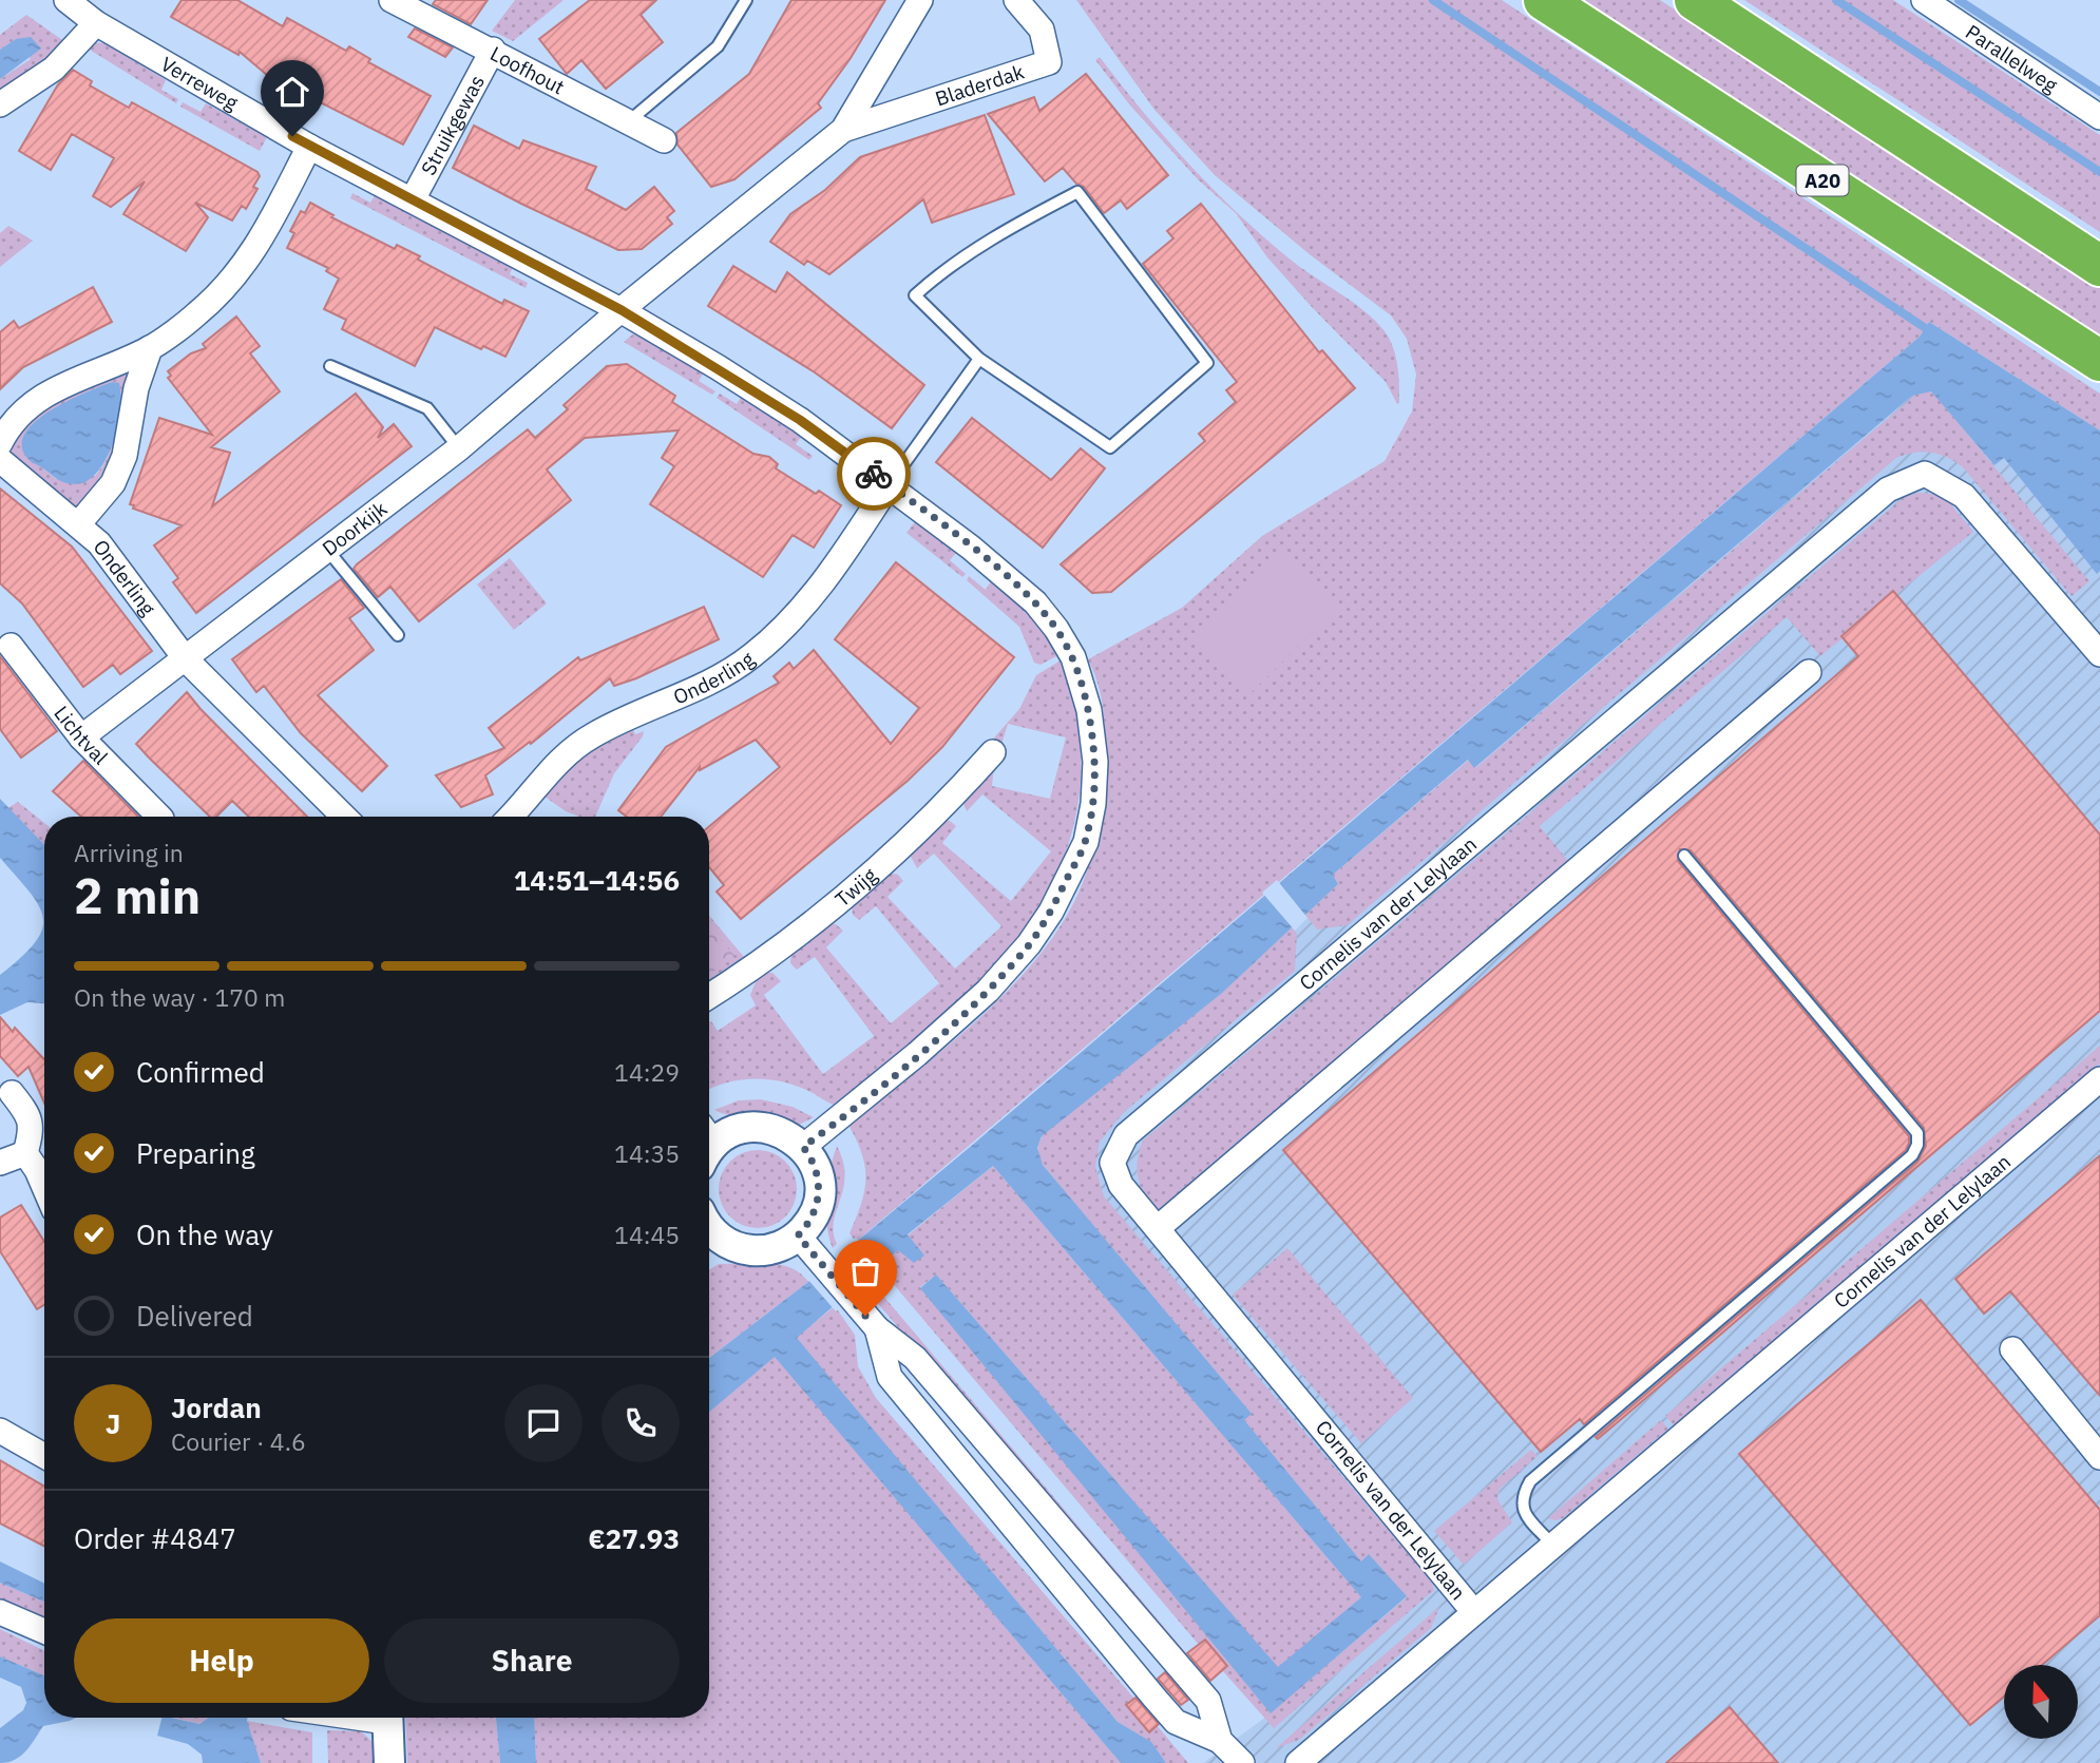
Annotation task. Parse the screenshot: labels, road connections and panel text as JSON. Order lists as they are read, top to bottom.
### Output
{
  "streets": {
    "highway": ["A20"],
    "street": [
      "Parallelweg",
      "Loofhout",
      "Verreweg",
      "Bladerdak",
      "Struikgewas",
      "Doorkijk",
      "Onderling",
      "Lichtval",
      "Twijg",
      "Cornelis van der Lelylaan"
    ]
  },
  "crossings": [
    ["Loofhout", "Struikgewas"],
    ["Verreweg", "Bladerdak"],
    ["Verreweg", "Struikgewas"],
    ["Verreweg", "Doorkijk"],
    ["Verreweg", "Onderling"],
    ["Bladerdak", "Doorkijk"],
    ["Doorkijk", "Onderling"],
    ["Doorkijk", "Lichtval"]
  ],
  "north": "top",
  "page": {
    "heading": ["2 min", "Arriving in", "14:51–14:56"],
    "panel": [
      "Jordan",
      "Courier · 4.6",
      "Order #4847",
      "€27.93"
    ],
    "bar": "On the way · 170 m",
    "list": [
      ["Confirmed", "14:29"],
      ["Preparing", "14:35"],
      ["On the way", "14:45"],
      "Delivered"
    ],
    "round": "J",
    "buttons": ["Help", "Share"]
  }
}
